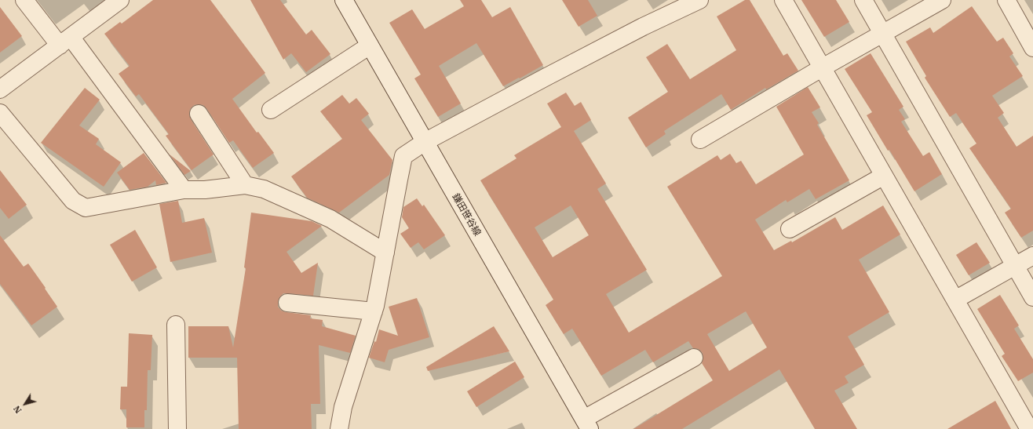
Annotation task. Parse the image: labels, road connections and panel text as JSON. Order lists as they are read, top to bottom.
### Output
{
  "streets": {
    "street": ["鎌田笹谷線"]
  },
  "north": "bottom left"
}
